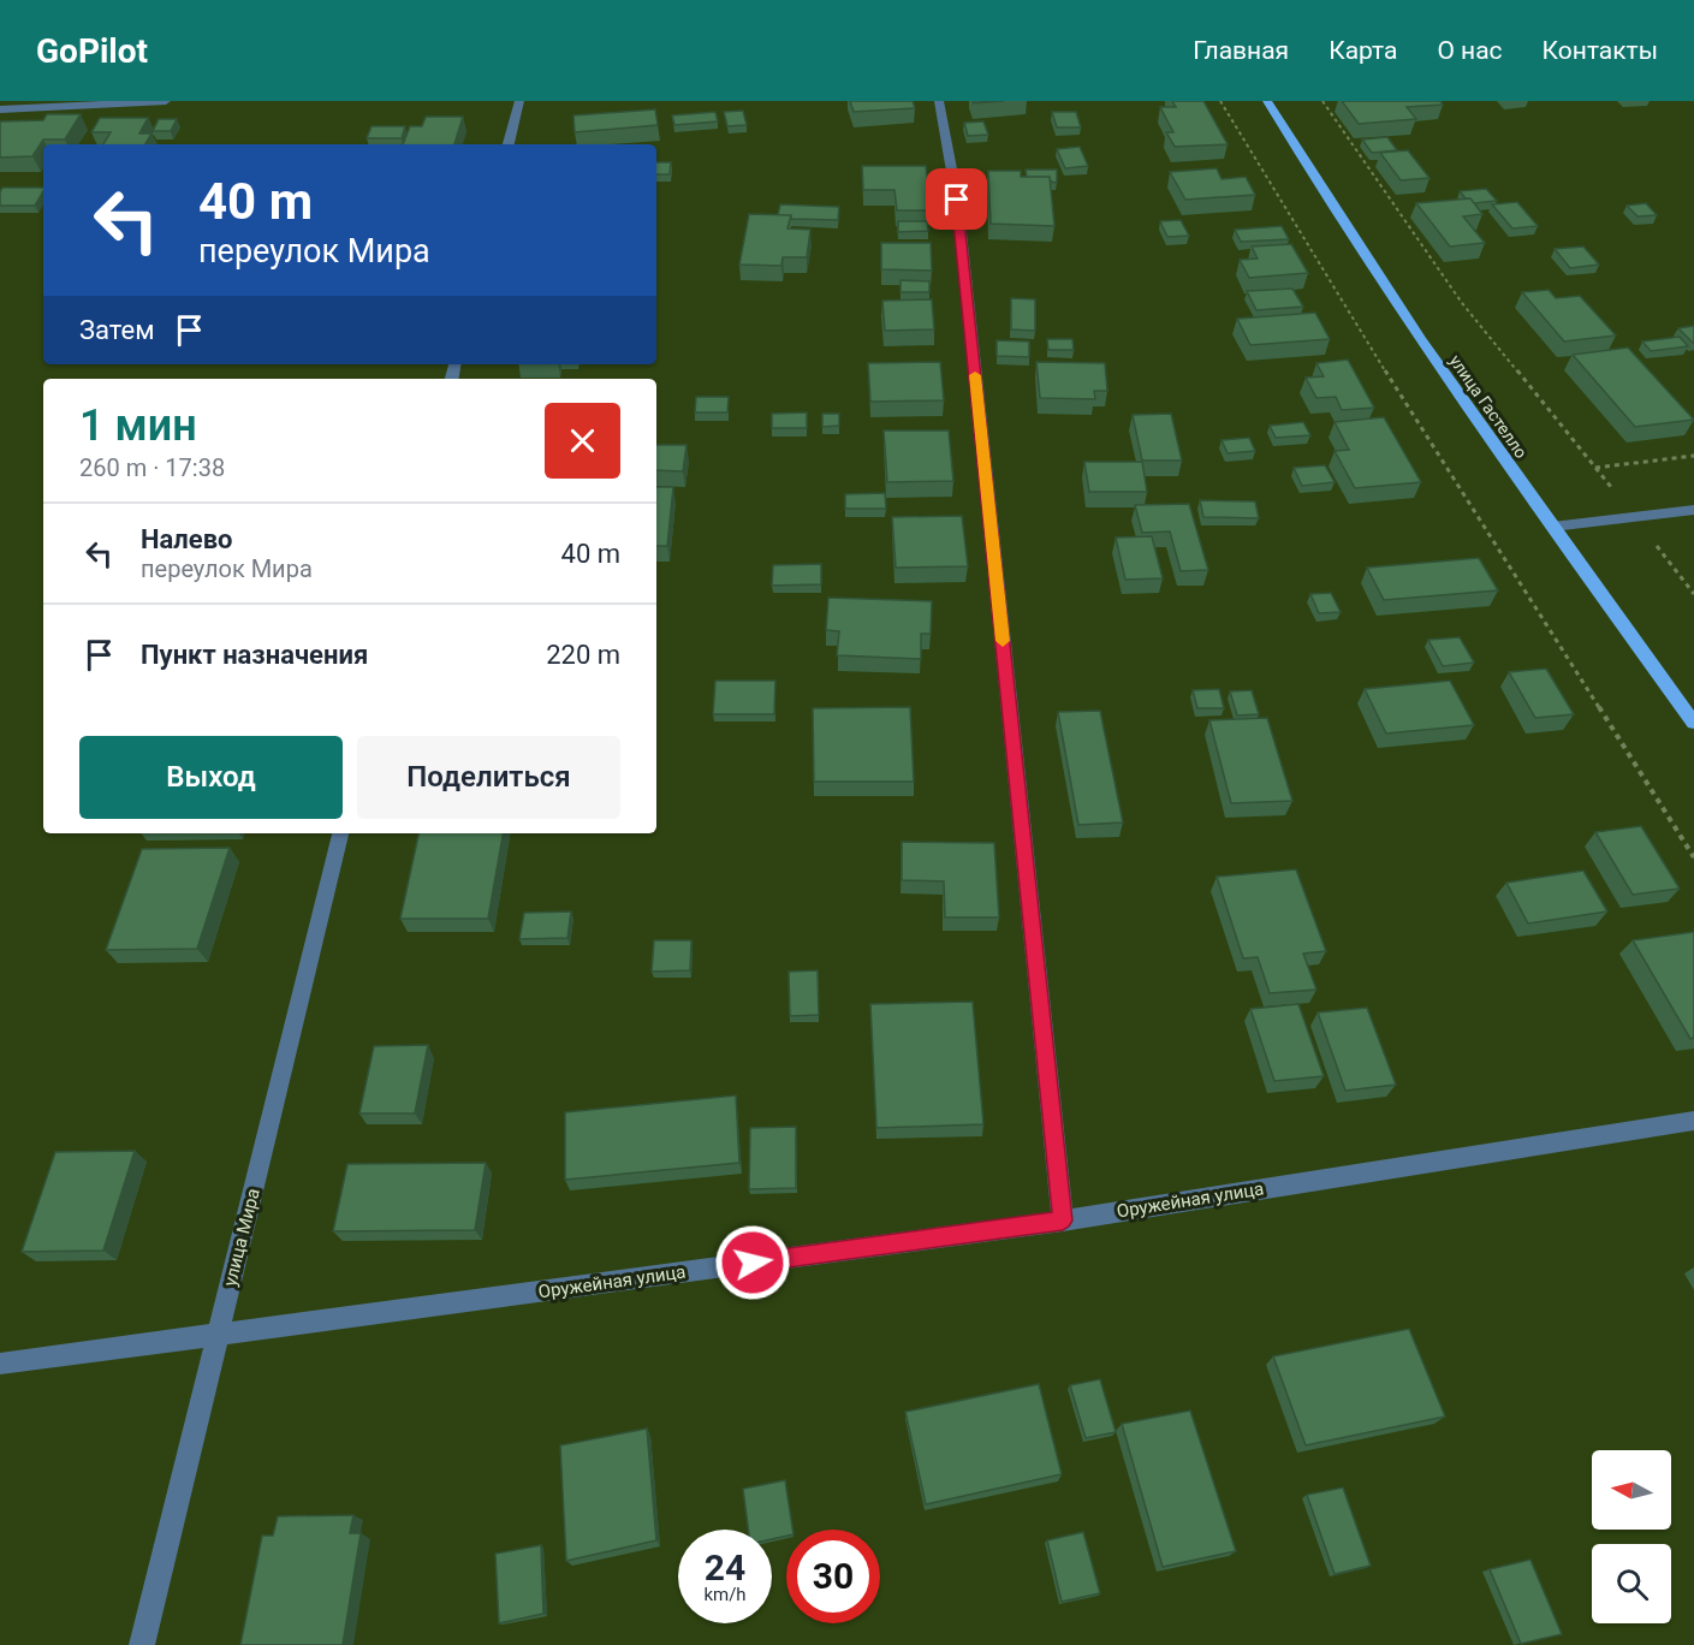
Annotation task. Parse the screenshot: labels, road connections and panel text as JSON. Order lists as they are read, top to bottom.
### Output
{
  "streets": {
    "main road": ["улица Гастелло"],
    "street": ["Оружейная улица", "улица Мира"]
  },
  "crossings": [
    ["Оружейная улица", "улица Мира"]
  ],
  "north": "left",
  "page": {
    "header": "GoPilot",
    "nav": [
      "Главная",
      "Карта",
      "О нас",
      "Контакты"
    ],
    "turn": ["40 m", "переулок Мира"],
    "then": "Затем",
    "heading": ["1 мин", "260 m · 17:38"],
    "list": [
      {
        "name": "Налево",
        "note": "переулок Мира",
        "value": "40 m"
      },
      {
        "name": "Пункт назначения",
        "value": "220 m"
      }
    ],
    "buttons": ["Выход", "Поделиться"],
    "speed": "24 km/h",
    "limit": "30"
  }
}
